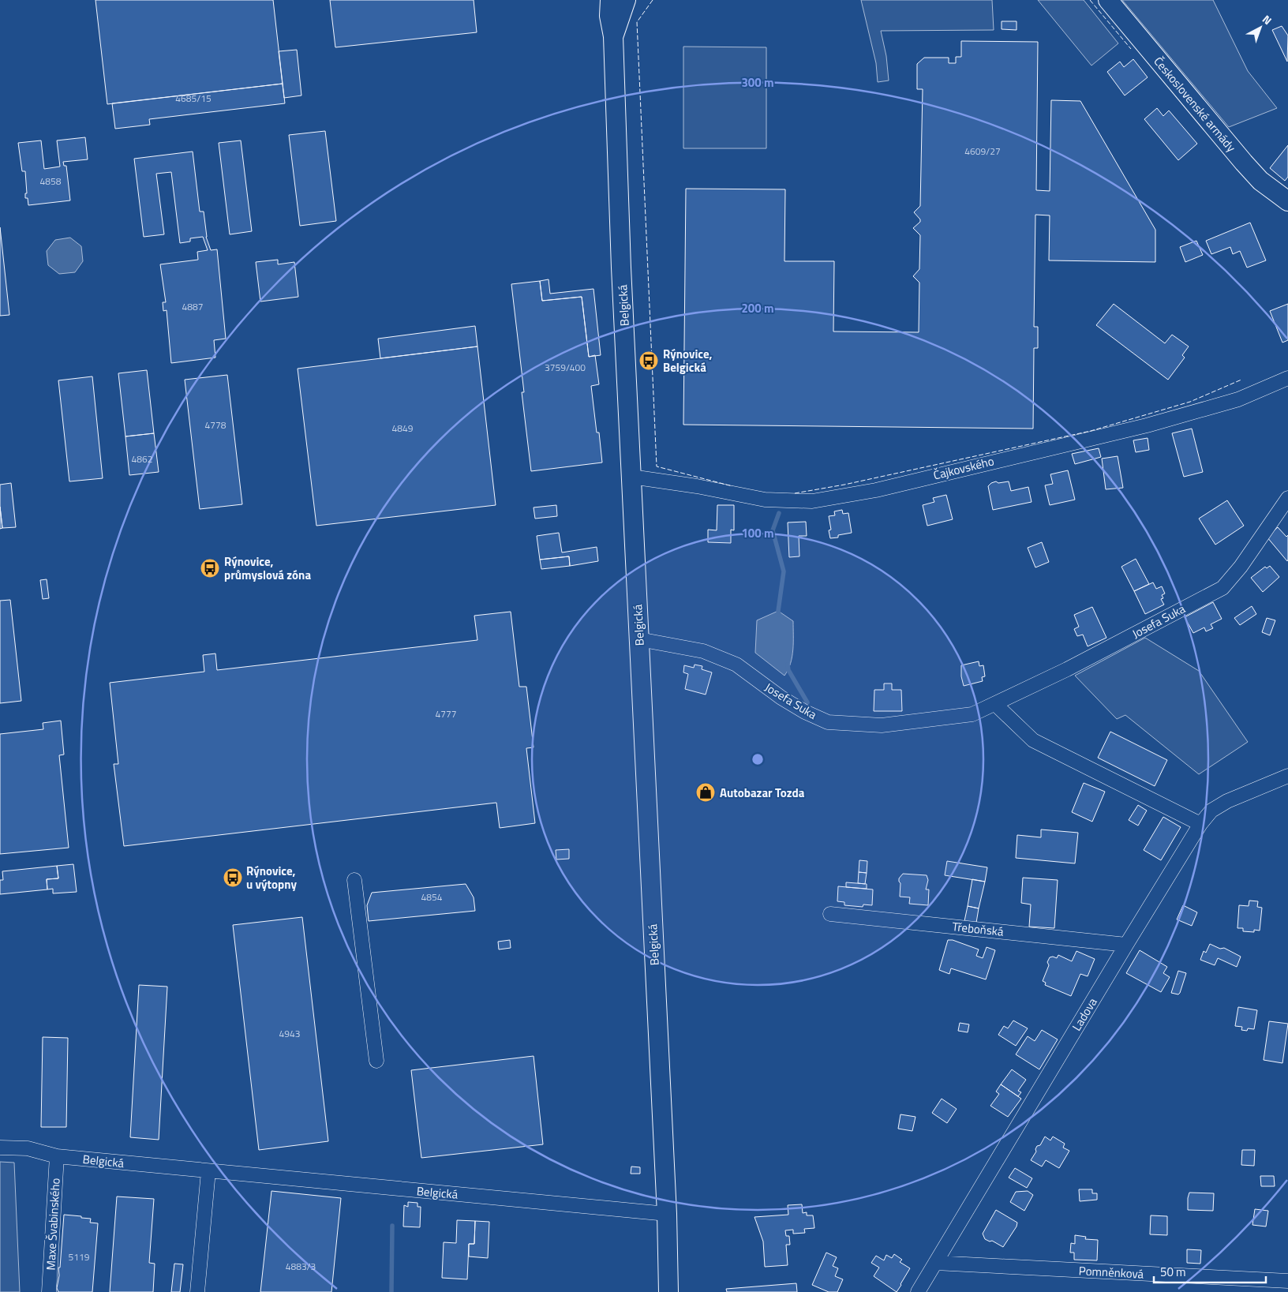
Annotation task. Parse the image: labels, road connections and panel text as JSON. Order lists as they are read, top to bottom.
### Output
{
  "streets": {
    "street": [
      "Československé armády",
      "Belgická",
      "Čajkovského",
      "Josefa Suka",
      "Třeboňská",
      "Ladova",
      "Maxe Švabinského",
      "Pomněnková"
    ]
  },
  "crossings": [
    ["Belgická", "Čajkovského"],
    ["Belgická", "Josefa Suka"],
    ["Belgická", "Maxe Švabinského"],
    ["Třeboňská", "Ladova"],
    ["Ladova", "Pomněnková"]
  ],
  "places": {
    "bus stop": ["Rýnovice, Belgická", "Rýnovice, průmyslová zóna", "Rýnovice, u výtopny"],
    "shop": ["Autobazar Tozda"]
  },
  "house_numbers": [
    "4685/15",
    "4609/27",
    "4858",
    "4887",
    "3759/400",
    "4778",
    "4849",
    "4862",
    "4777",
    "4854",
    "4943",
    "5119",
    "4883/3"
  ],
  "scale_bar": "50 m",
  "north": "top right",
  "rings": ["300 m", "200 m", "100 m"]
}
